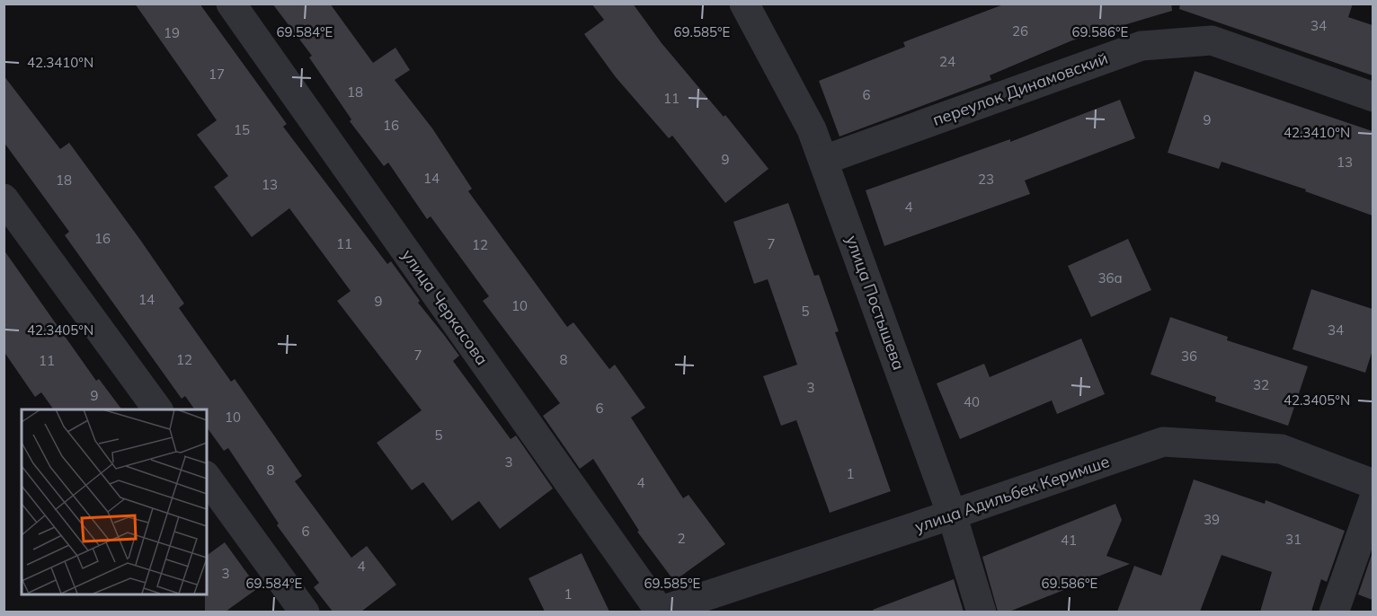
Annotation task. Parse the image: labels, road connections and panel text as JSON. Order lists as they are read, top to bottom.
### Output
{
  "streets": {
    "street": [
      "переулок Динамовский",
      "улица Постышева",
      "улица Черкасова",
      "улица Адильбек Керимше"
    ]
  },
  "crossings": [
    ["переулок Динамовский", "улица Постышева"],
    ["улица Постышева", "улица Адильбек Керимше"],
    ["улица Черкасова", "улица Адильбек Керимше"]
  ],
  "house_numbers": [
    "34",
    "26",
    "19",
    "24",
    "17",
    "18",
    "6",
    "11",
    "9",
    "16",
    "15",
    "9",
    "13",
    "14",
    "23",
    "18",
    "13",
    "4",
    "16",
    "11",
    "7",
    "12",
    "36а",
    "14",
    "9",
    "10",
    "5",
    "34",
    "7",
    "36",
    "12",
    "8",
    "11",
    "32",
    "3",
    "9",
    "40",
    "6",
    "10",
    "5",
    "3",
    "8",
    "1",
    "4",
    "39",
    "6",
    "2",
    "31",
    "41",
    "4",
    "3",
    "1"
  ],
  "coordinates": [
    "69.584°E",
    "69.585°E",
    "69.586°E",
    "42.3410°N",
    "42.3405°N"
  ]
}
